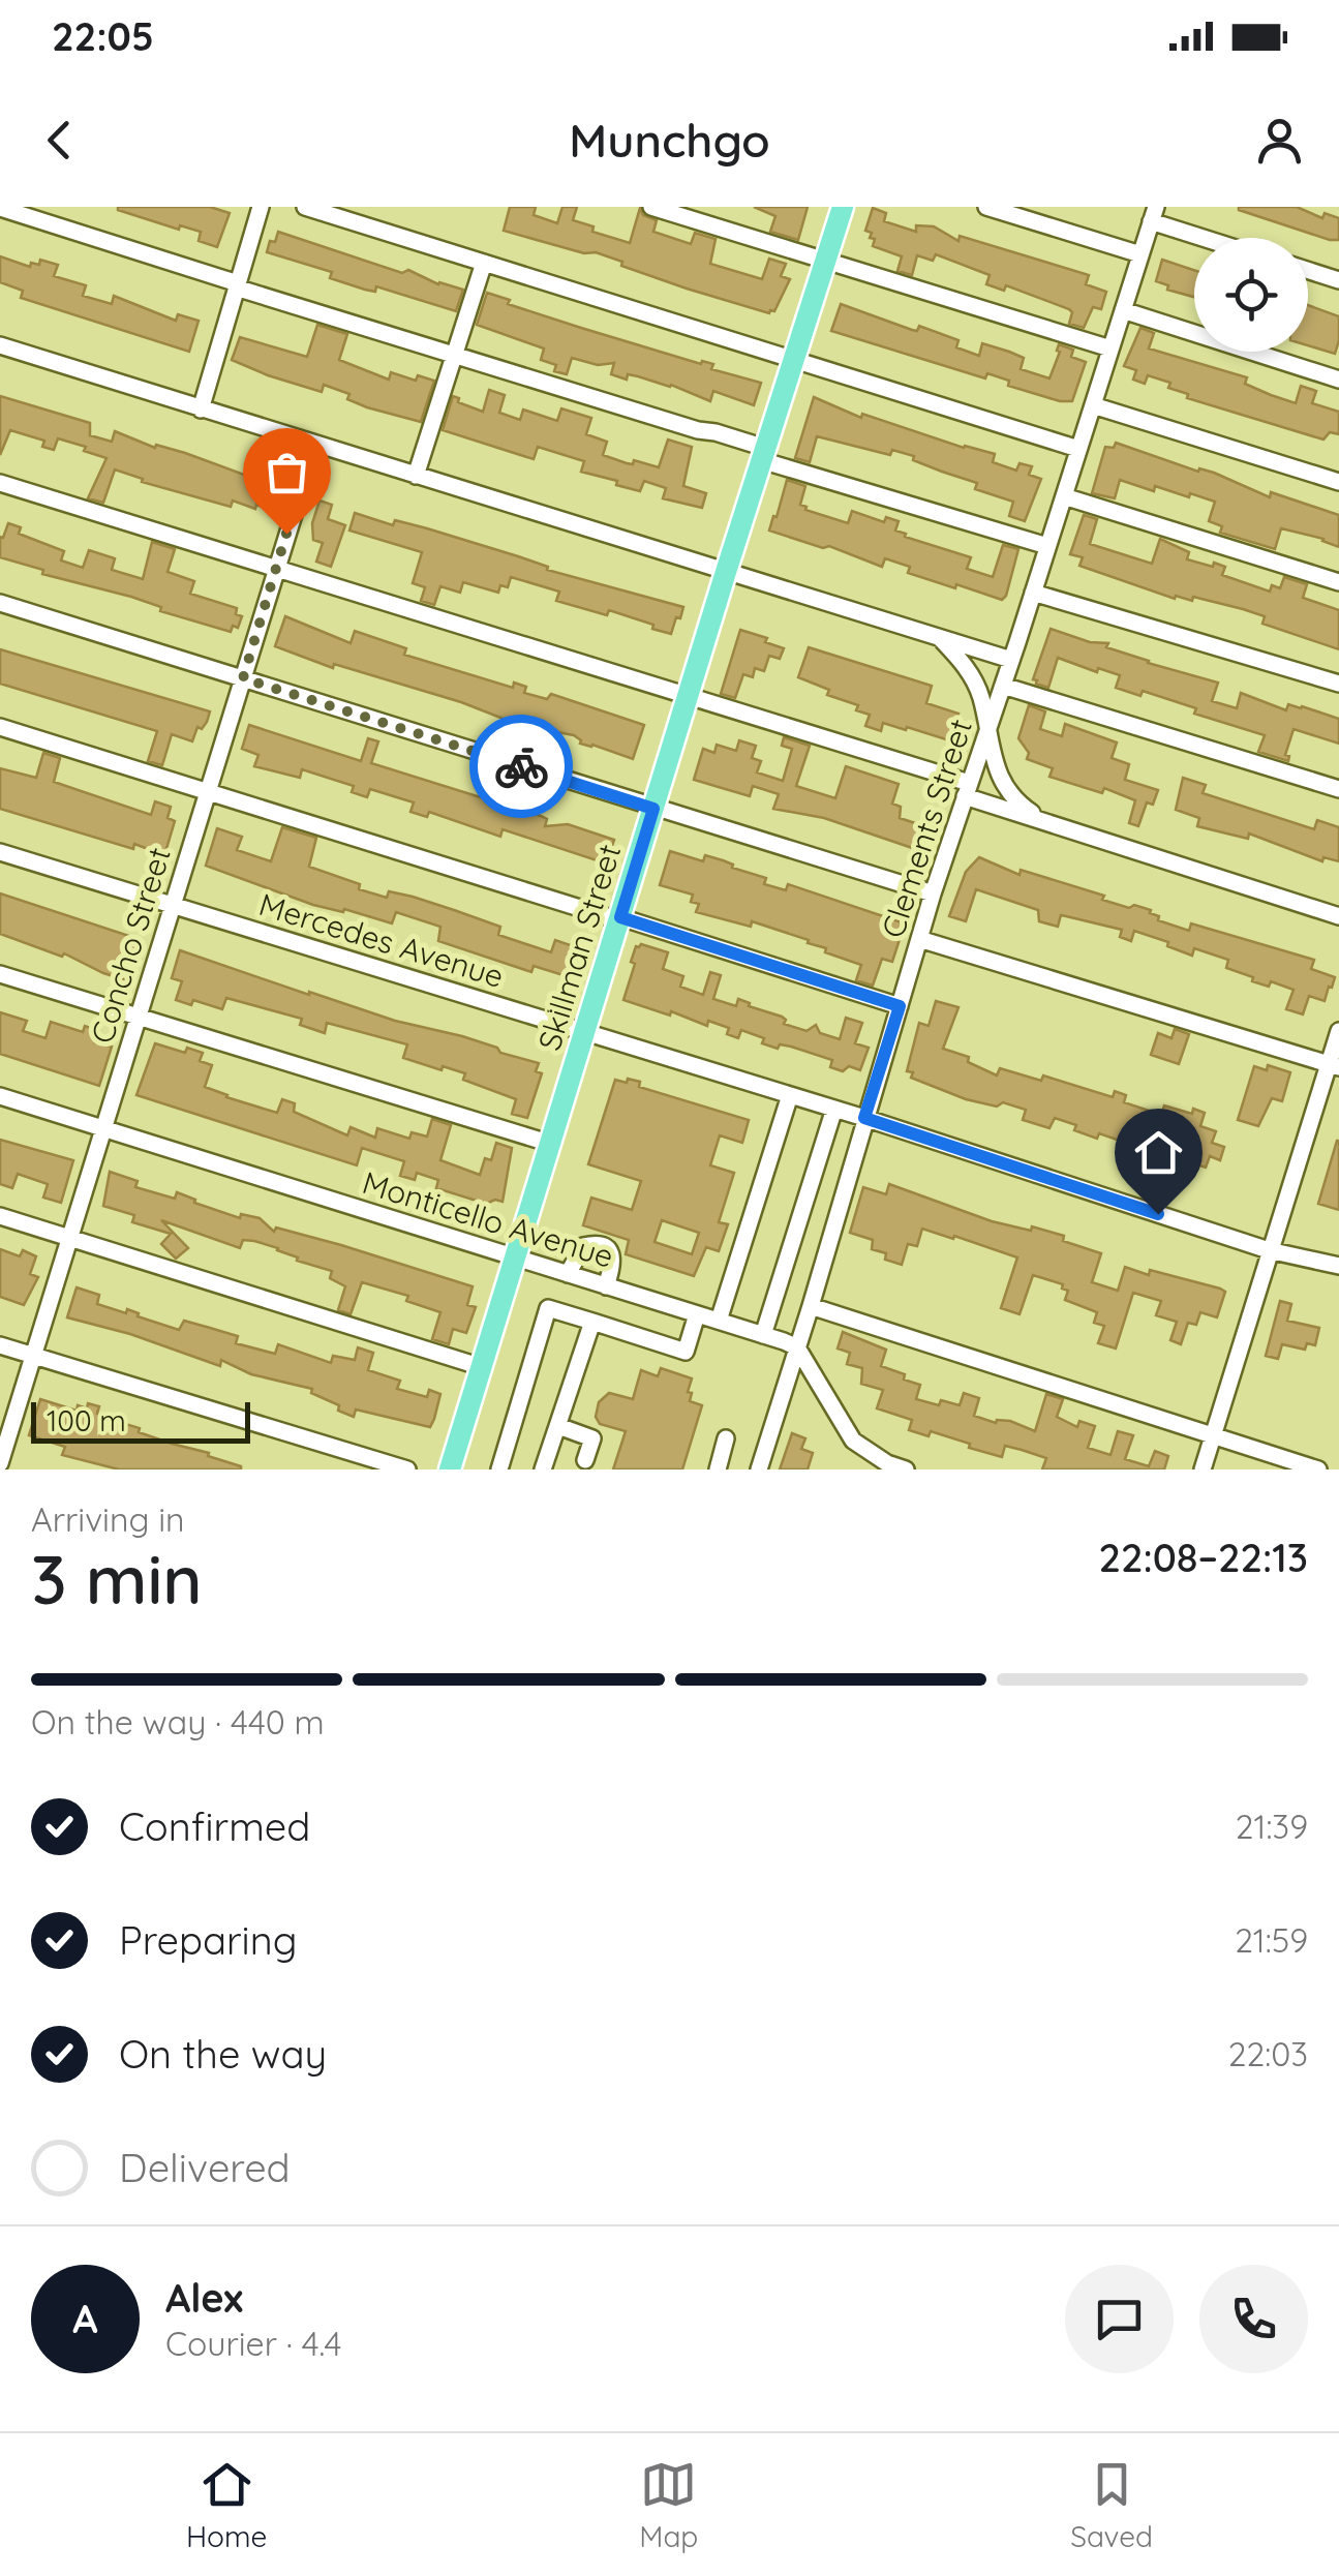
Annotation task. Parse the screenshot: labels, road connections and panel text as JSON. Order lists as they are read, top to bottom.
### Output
{
  "streets": {
    "main road": ["Skillman Street"],
    "street": [
      "Clements Street",
      "Mercedes Avenue",
      "Concho Street",
      "Monticello Avenue"
    ]
  },
  "crossings": [
    ["Clements Street", "Mercedes Avenue"],
    ["Clements Street", "Monticello Avenue"],
    ["Mercedes Avenue", "Concho Street"],
    ["Mercedes Avenue", "Skillman Street"],
    ["Concho Street", "Monticello Avenue"],
    ["Skillman Street", "Monticello Avenue"]
  ],
  "scale_bar": "100 m",
  "page": {
    "status": "22:05",
    "header": "Munchgo",
    "scale": "100 m",
    "heading": ["3 min", "Arriving in", "22:08–22:13"],
    "panel": ["Alex", "Courier · 4.4"],
    "bar": "On the way · 440 m",
    "list": [
      ["Confirmed", "21:39"],
      ["Preparing", "21:59"],
      ["On the way", "22:03"],
      "Delivered"
    ],
    "round": "A",
    "tabs": ["Home", "Map", "Saved"]
  }
}
